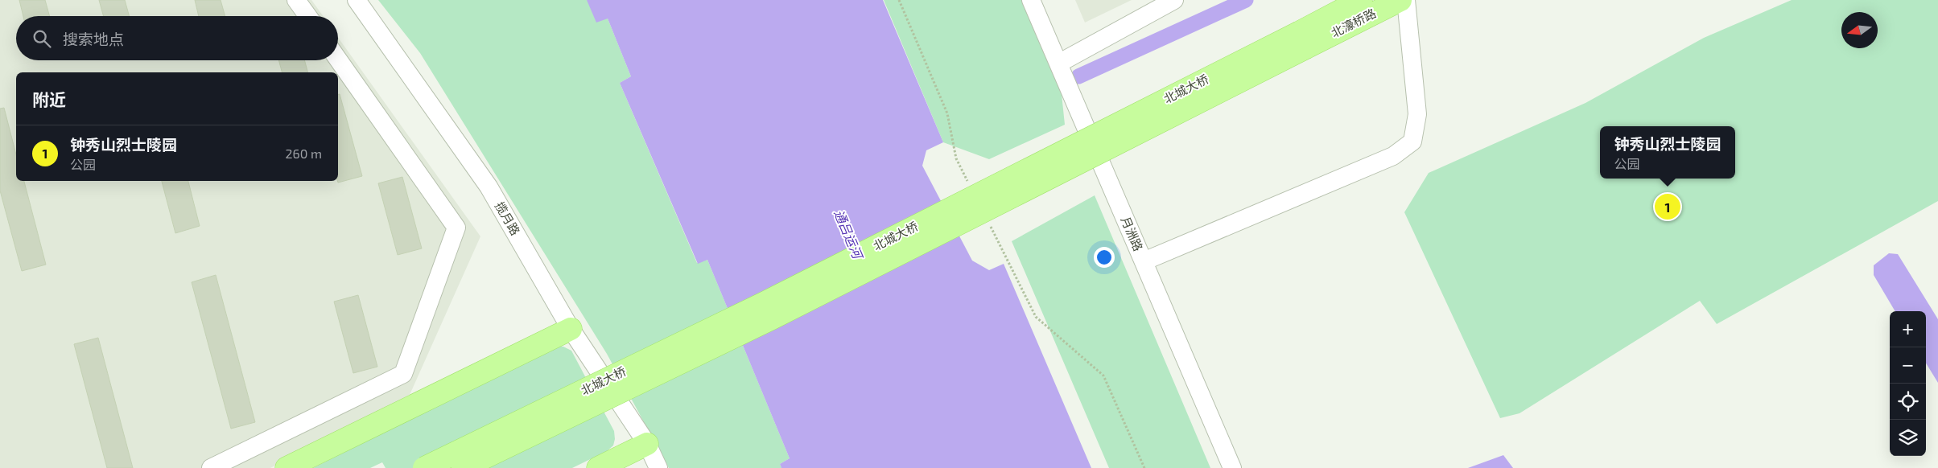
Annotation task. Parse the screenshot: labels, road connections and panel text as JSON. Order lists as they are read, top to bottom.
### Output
{
  "streets": {
    "main road": ["北濠桥路", "北城大桥"],
    "street": ["揽月路", "月洲路"]
  },
  "crossings": [
    ["北濠桥路", "北城大桥"]
  ],
  "water": ["通吕运河"],
  "north": "left",
  "page": {
    "search": "搜索地点",
    "heading": "附近",
    "list": [
      {
        "mark": "1",
        "name": "钟秀山烈士陵园",
        "note": "公园",
        "value": "260 m"
      }
    ],
    "popup": ["钟秀山烈士陵园", "公园"],
    "pins": "1",
    "map_buttons": ["+", "−"]
  }
}
